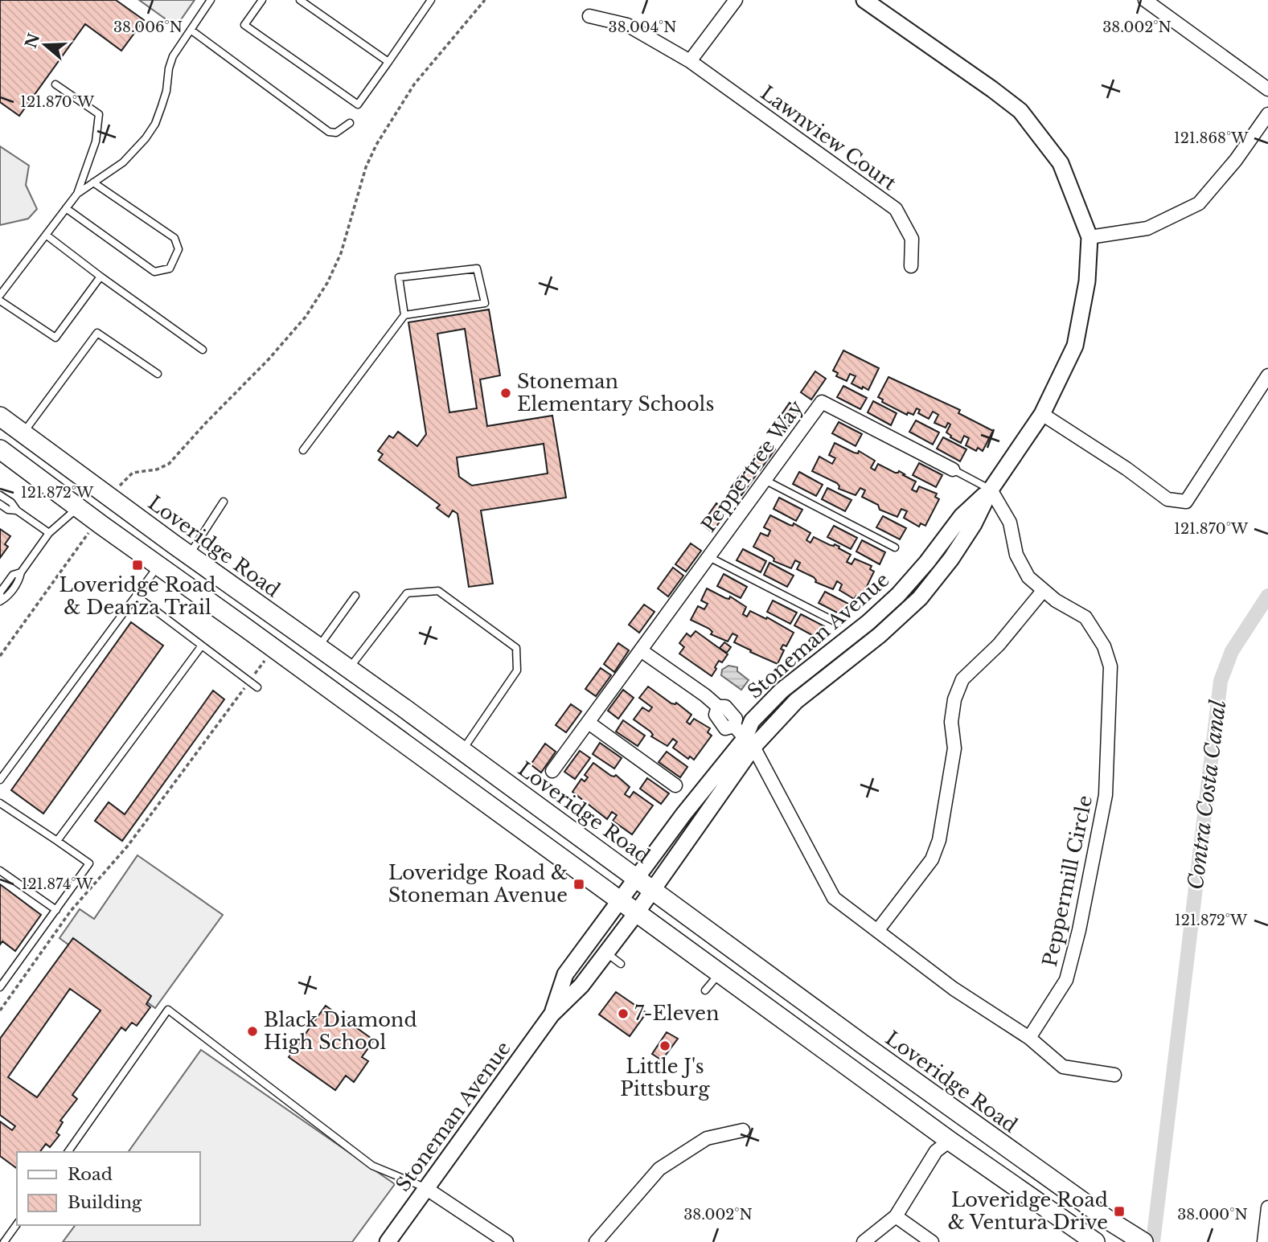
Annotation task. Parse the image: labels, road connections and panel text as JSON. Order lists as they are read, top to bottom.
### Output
{
  "streets": {
    "main road": ["Loveridge Road"],
    "street": [
      "Lawnview Court",
      "Peppertree Way",
      "Stoneman Avenue",
      "Peppermill Circle"
    ]
  },
  "crossings": [
    ["Peppertree Way", "Stoneman Avenue"],
    ["Peppertree Way", "Peppermill Circle"],
    ["Loveridge Road", "Stoneman Avenue"],
    ["Stoneman Avenue", "Peppermill Circle"]
  ],
  "water": ["Contra Costa Canal"],
  "places": {
    "other": [
      "Stoneman Elementary Schools",
      "7-Eleven",
      "Black Diamond High School",
      "Little J's Pittsburg"
    ],
    "transit": ["Loveridge Road & Deanza Trail", "Loveridge Road & Stoneman Avenue", "Loveridge Road & Ventura Drive"]
  },
  "legend": ["Road", "Building"],
  "north": "left",
  "coordinates": [
    "38.006°N",
    "38.004°N",
    "38.002°N",
    "121.870°W",
    "121.868°W",
    "121.872°W",
    "121.874°W",
    "38.000°N"
  ]
}
